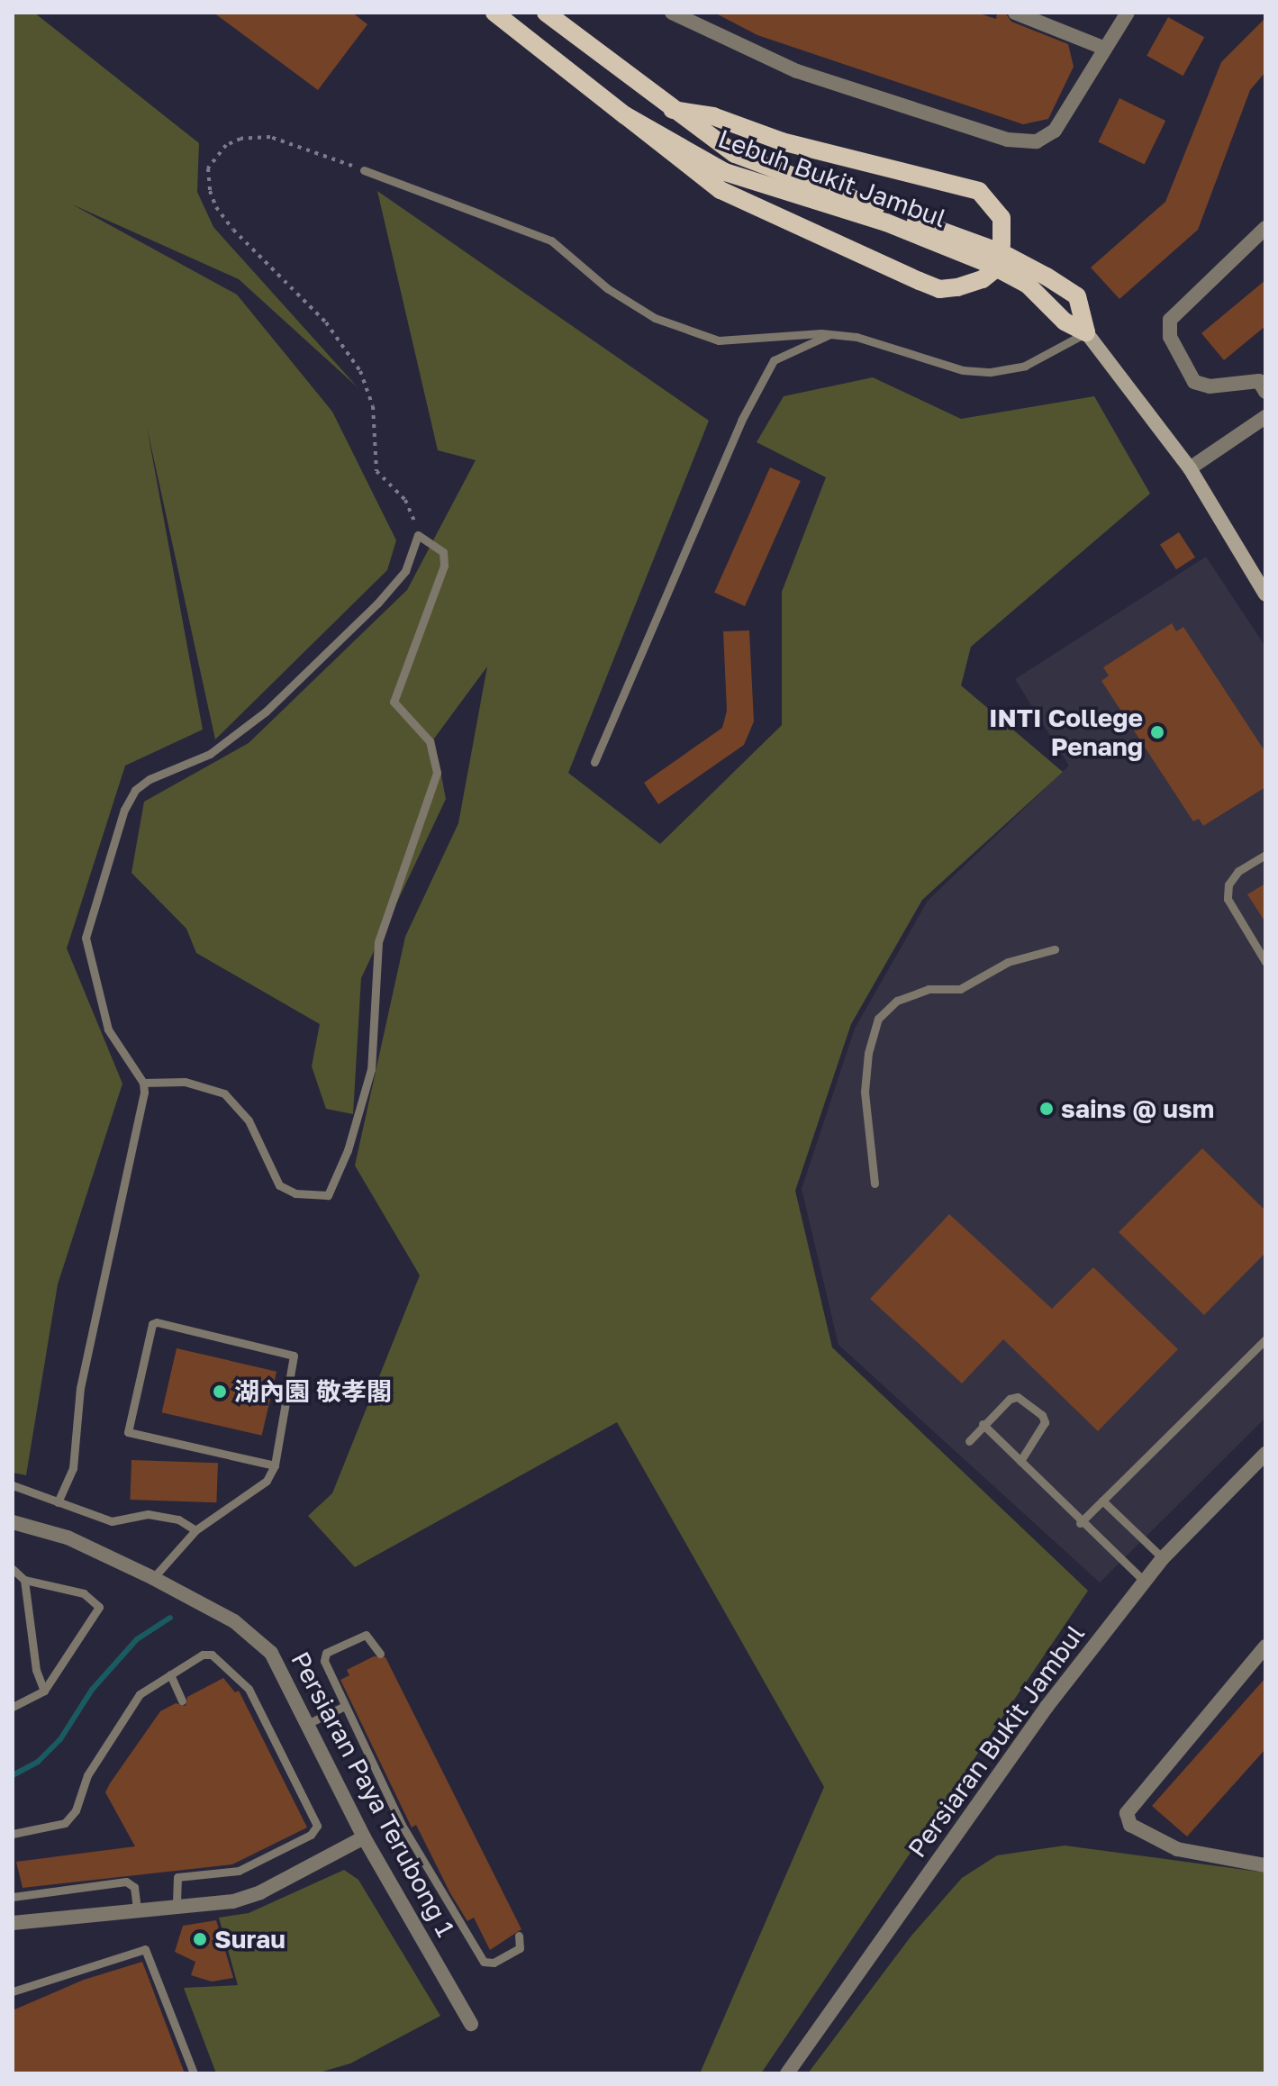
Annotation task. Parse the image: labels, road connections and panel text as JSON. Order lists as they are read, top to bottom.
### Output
{
  "streets": {
    "main road": ["Lebuh Bukit Jambul"],
    "street": ["Persiaran Bukit Jambul", "Persiaran Paya Terubong 1"]
  },
  "places": [
    "INTI College Penang",
    "sains @ usm",
    "湖內園 敬孝閣",
    "Surau"
  ]
}
